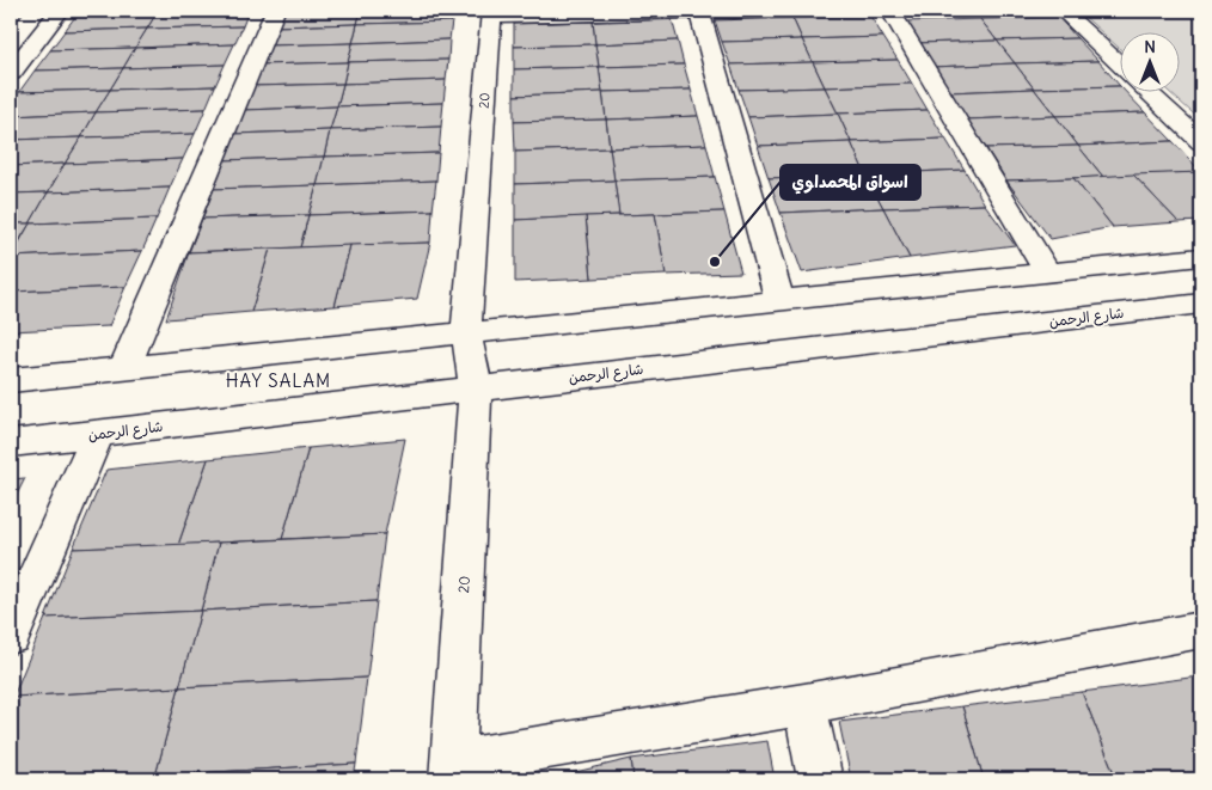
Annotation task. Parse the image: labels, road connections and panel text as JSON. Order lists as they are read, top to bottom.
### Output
{
  "streets": {
    "street": ["20", "شارع الرحمن"]
  },
  "crossings": [
    ["20", "شارع الرحمن"]
  ],
  "districts": ["HAY SALAM"],
  "places": ["اسواق المحمداوي"],
  "north": "top"
}
